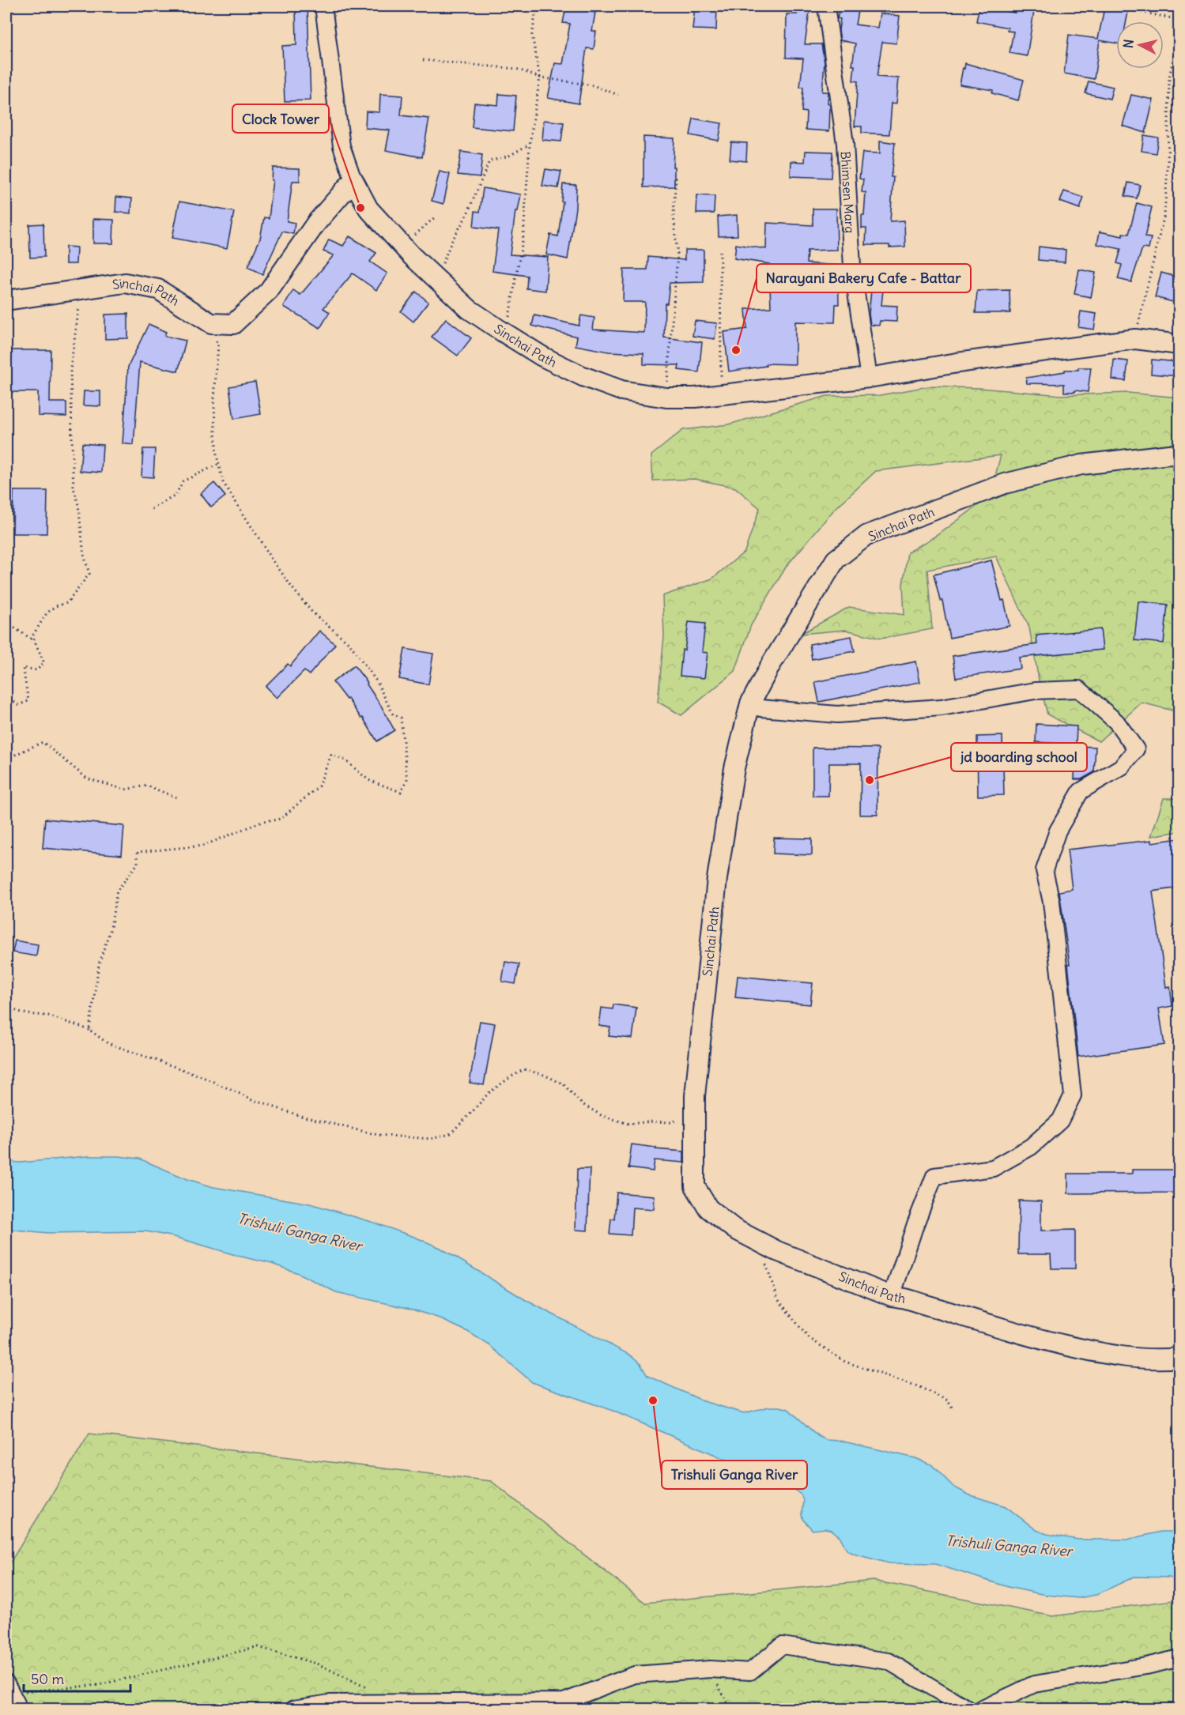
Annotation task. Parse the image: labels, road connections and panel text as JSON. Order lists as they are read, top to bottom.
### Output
{
  "streets": {
    "street": ["Bhimsen Marg", "Sinchai Path"]
  },
  "crossings": [
    ["Bhimsen Marg", "Sinchai Path"]
  ],
  "water": ["Trishuli Ganga River"],
  "places": [
    "Clock Tower",
    "Narayani Bakery Cafe - Battar",
    "jd boarding school",
    "Trishuli Ganga River"
  ],
  "scale_bar": "50 m",
  "north": "left"
}
